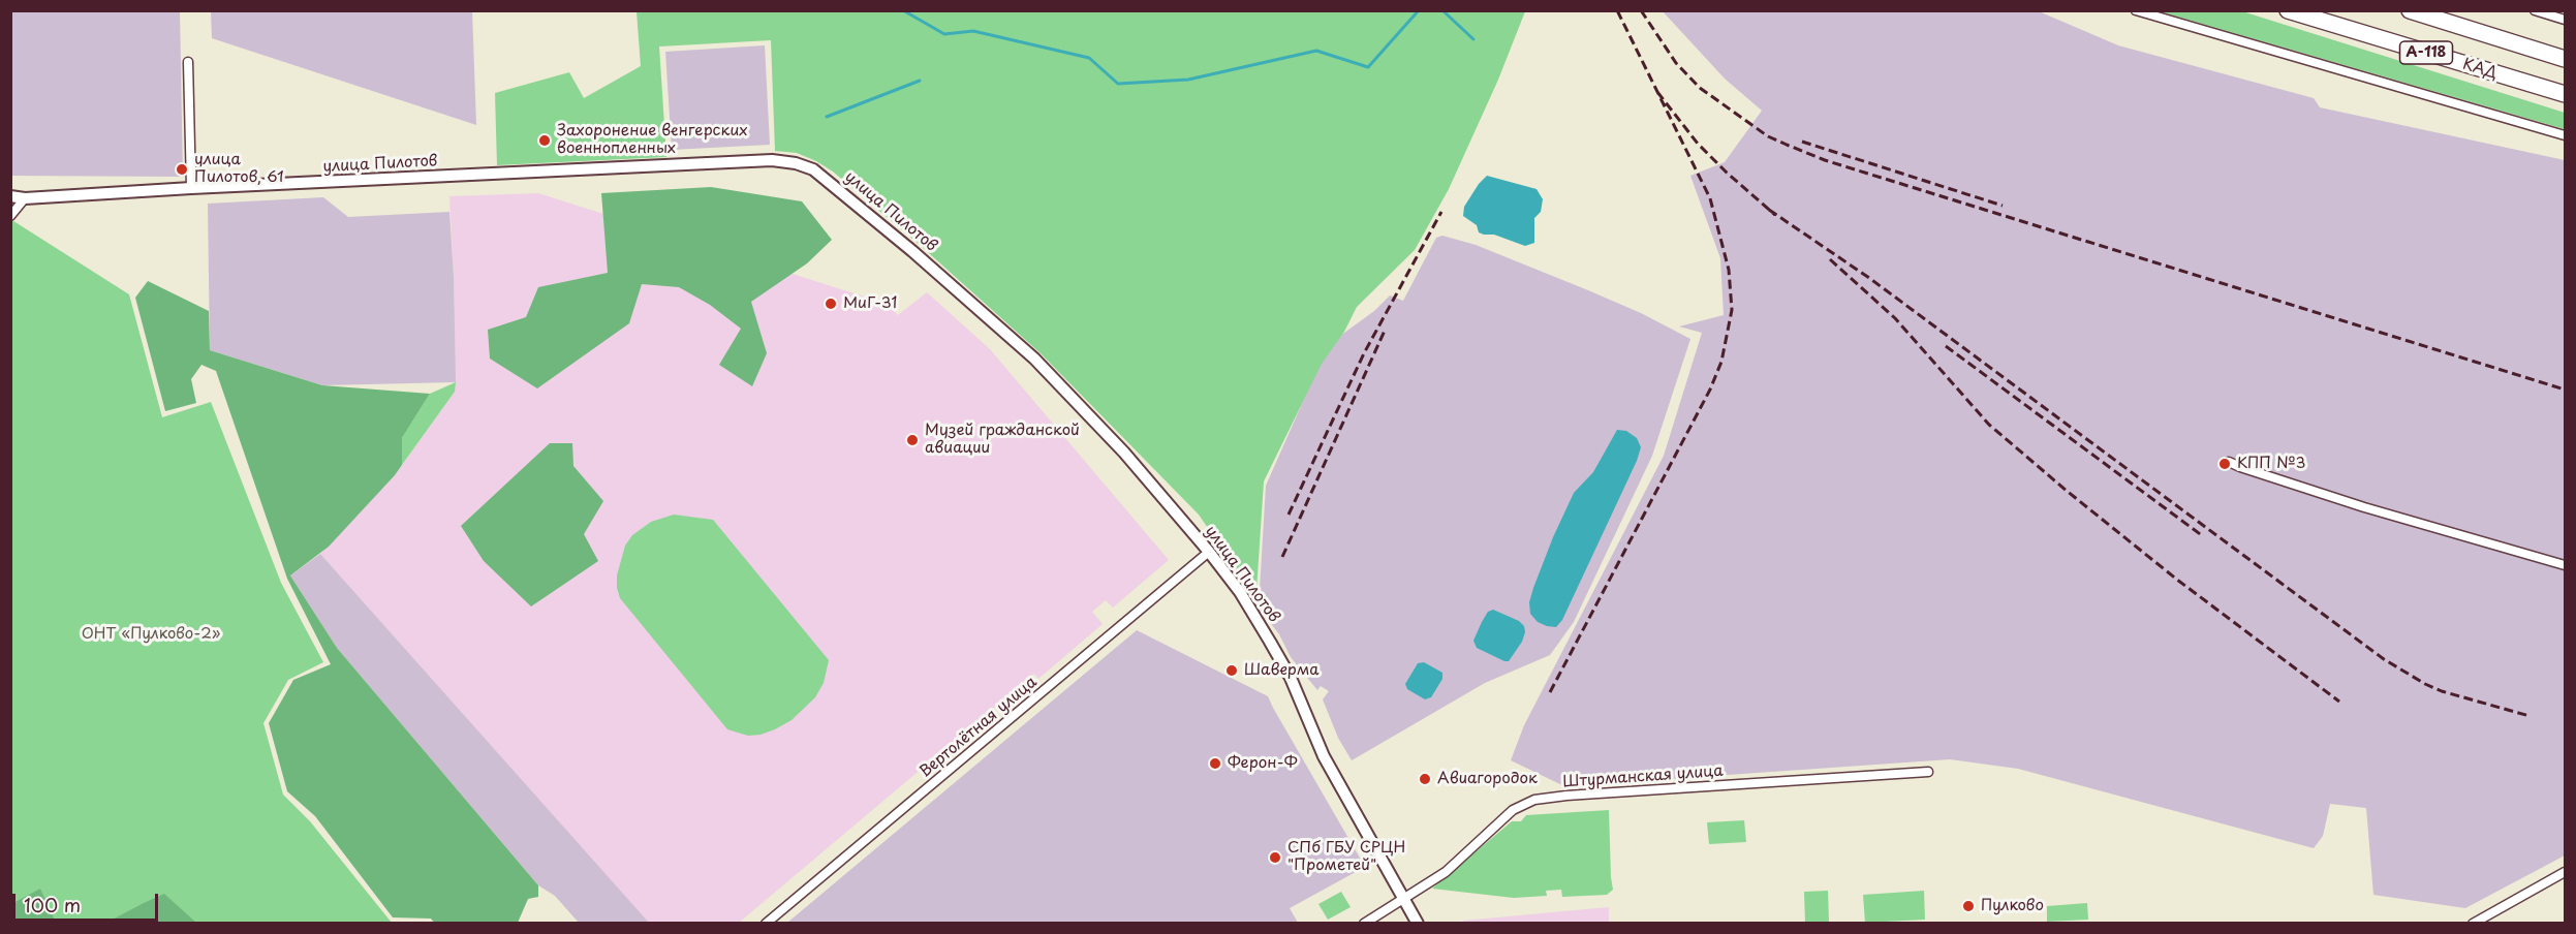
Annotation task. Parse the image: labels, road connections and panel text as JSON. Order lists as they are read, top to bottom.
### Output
{
  "streets": {
    "highway": ["А-118", "КАД"],
    "street": ["улица Пилотов", "Вертолётная улица", "Штурманская улица"]
  },
  "crossings": [
    ["улица Пилотов", "Вертолётная улица"],
    ["улица Пилотов", "Штурманская улица"]
  ],
  "parks": ["ОНТ «Пулково-2»"],
  "places": [
    "Захоронение венгерских военнопленных",
    "улица Пилотов, 61",
    "МиГ-31",
    "Музей гражданской авиации",
    "КПП №3",
    "Шаверма",
    "Ферон-Ф",
    "Авиагородок",
    "СПб ГБУ СРЦН \"Прометей\"",
    "Пулково"
  ],
  "scale_bar": "100 m"
}
